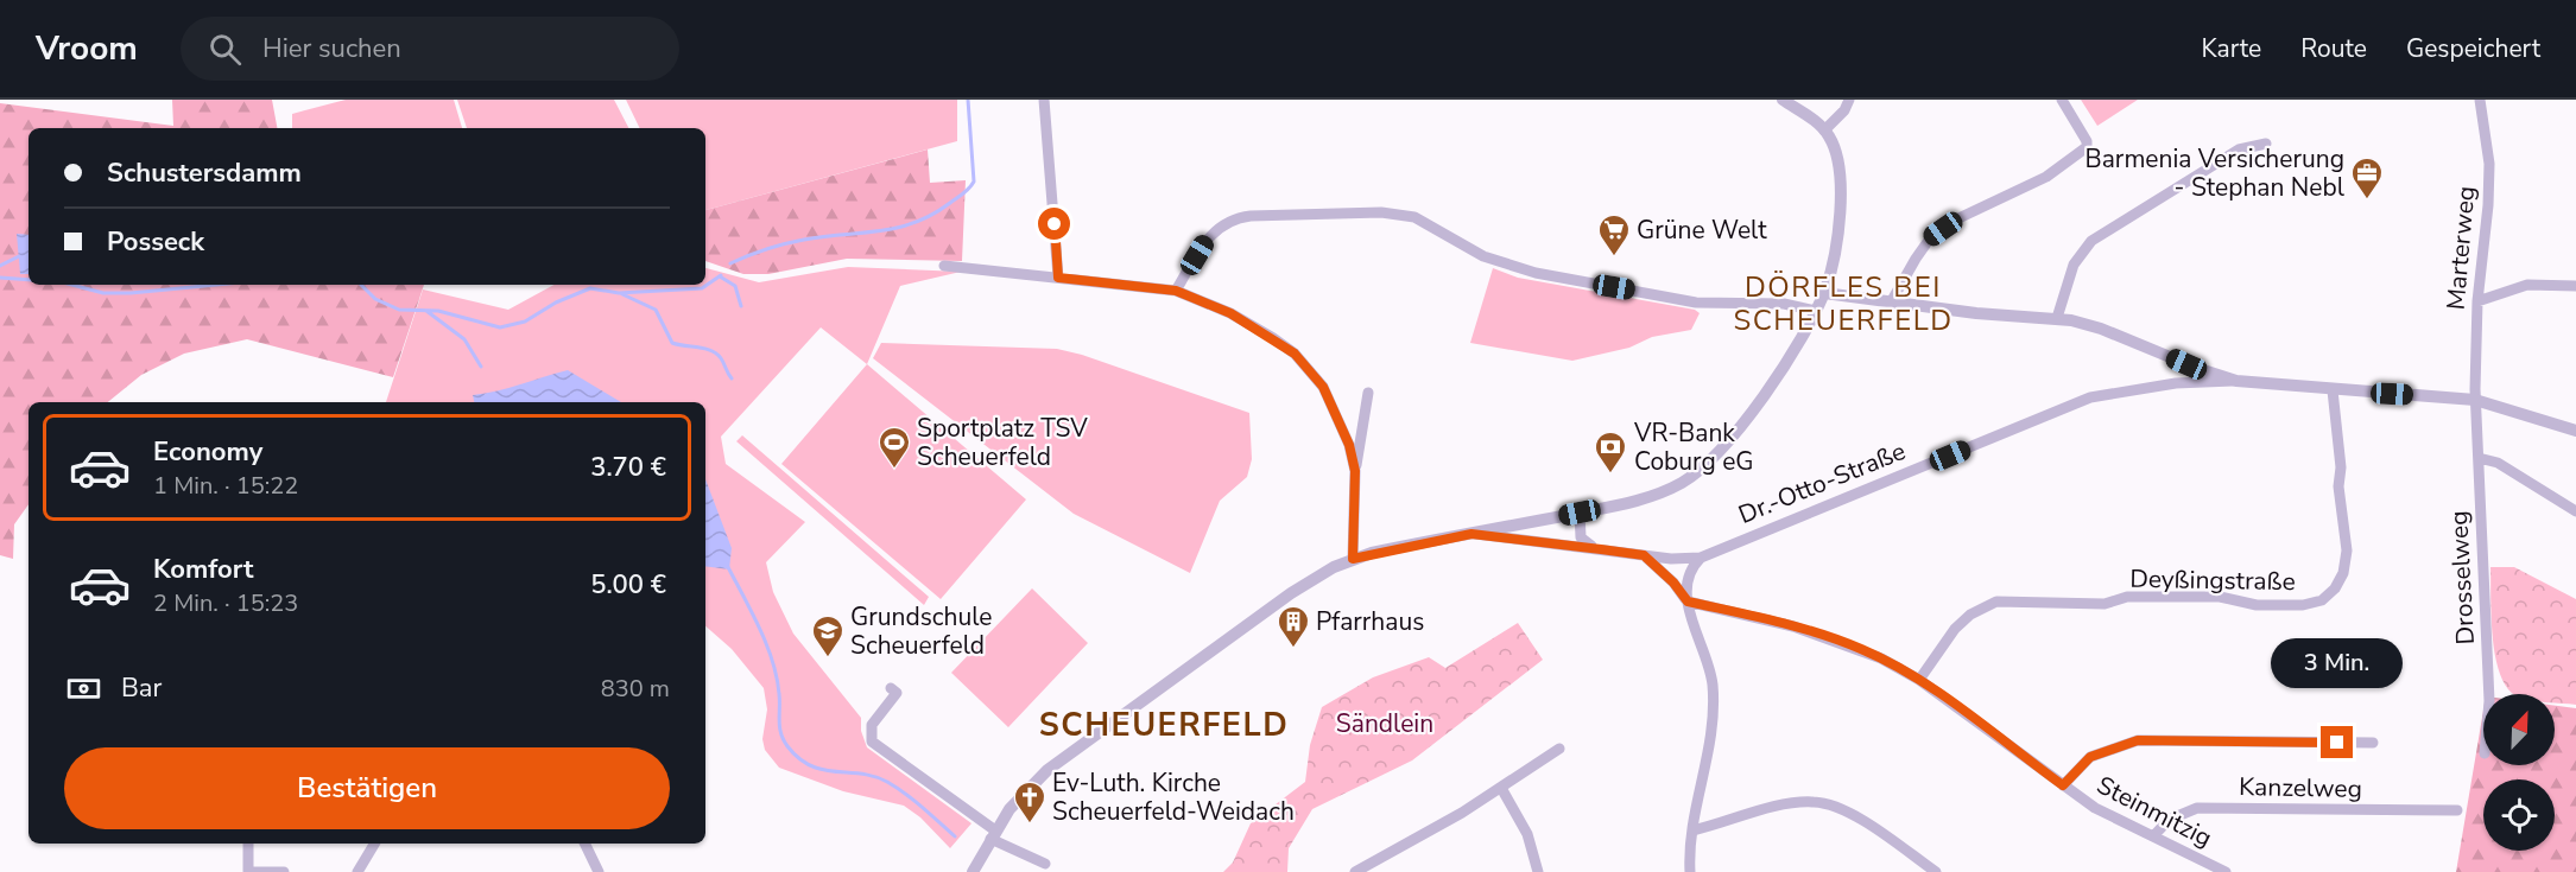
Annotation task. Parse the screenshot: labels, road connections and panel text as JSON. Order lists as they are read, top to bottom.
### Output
{
  "streets": {
    "street": [
      "Marterweg",
      "Dr.-Otto-Straße",
      "Drosselweg",
      "Deyßingstraße",
      "Kanzelweg",
      "Steinmitzig"
    ]
  },
  "crossings": [
    ["Marterweg", "Dr.-Otto-Straße"],
    ["Marterweg", "Drosselweg"],
    ["Dr.-Otto-Straße", "Drosselweg"],
    ["Dr.-Otto-Straße", "Deyßingstraße"],
    ["Deyßingstraße", "Steinmitzig"],
    ["Kanzelweg", "Steinmitzig"]
  ],
  "districts": ["DÖRFLES BEI SCHEUERFELD", "SCHEUERFELD"],
  "parks": ["Sändlein"],
  "places": {
    "office": ["Barmenia Versicherung - Stephan Nebl"],
    "supermarket": ["Grüne Welt"],
    "sports": ["Sportplatz TSV Scheuerfeld"],
    "bank": ["VR-Bank Coburg eG"],
    "building": ["Pfarrhaus"],
    "school or university": ["Grundschule Scheuerfeld"],
    "church": ["Ev-Luth. Kirche Scheuerfeld-Weidach"]
  },
  "north": "top right",
  "page": {
    "header": "Vroom",
    "search": "Hier suchen",
    "nav": ["Karte", "Route", "Gespeichert"],
    "banner": ["Schustersdamm", "Posseck"],
    "list": [
      {
        "name": "Economy",
        "note": "1 Min. · 15:22",
        "value": "3.70 €"
      },
      {
        "name": "Komfort",
        "note": "2 Min. · 15:23",
        "value": "5.00 €"
      }
    ],
    "bubble": "3 Min.",
    "pay": ["Bar", "830 m"],
    "buttons": "Bestätigen"
  }
}
